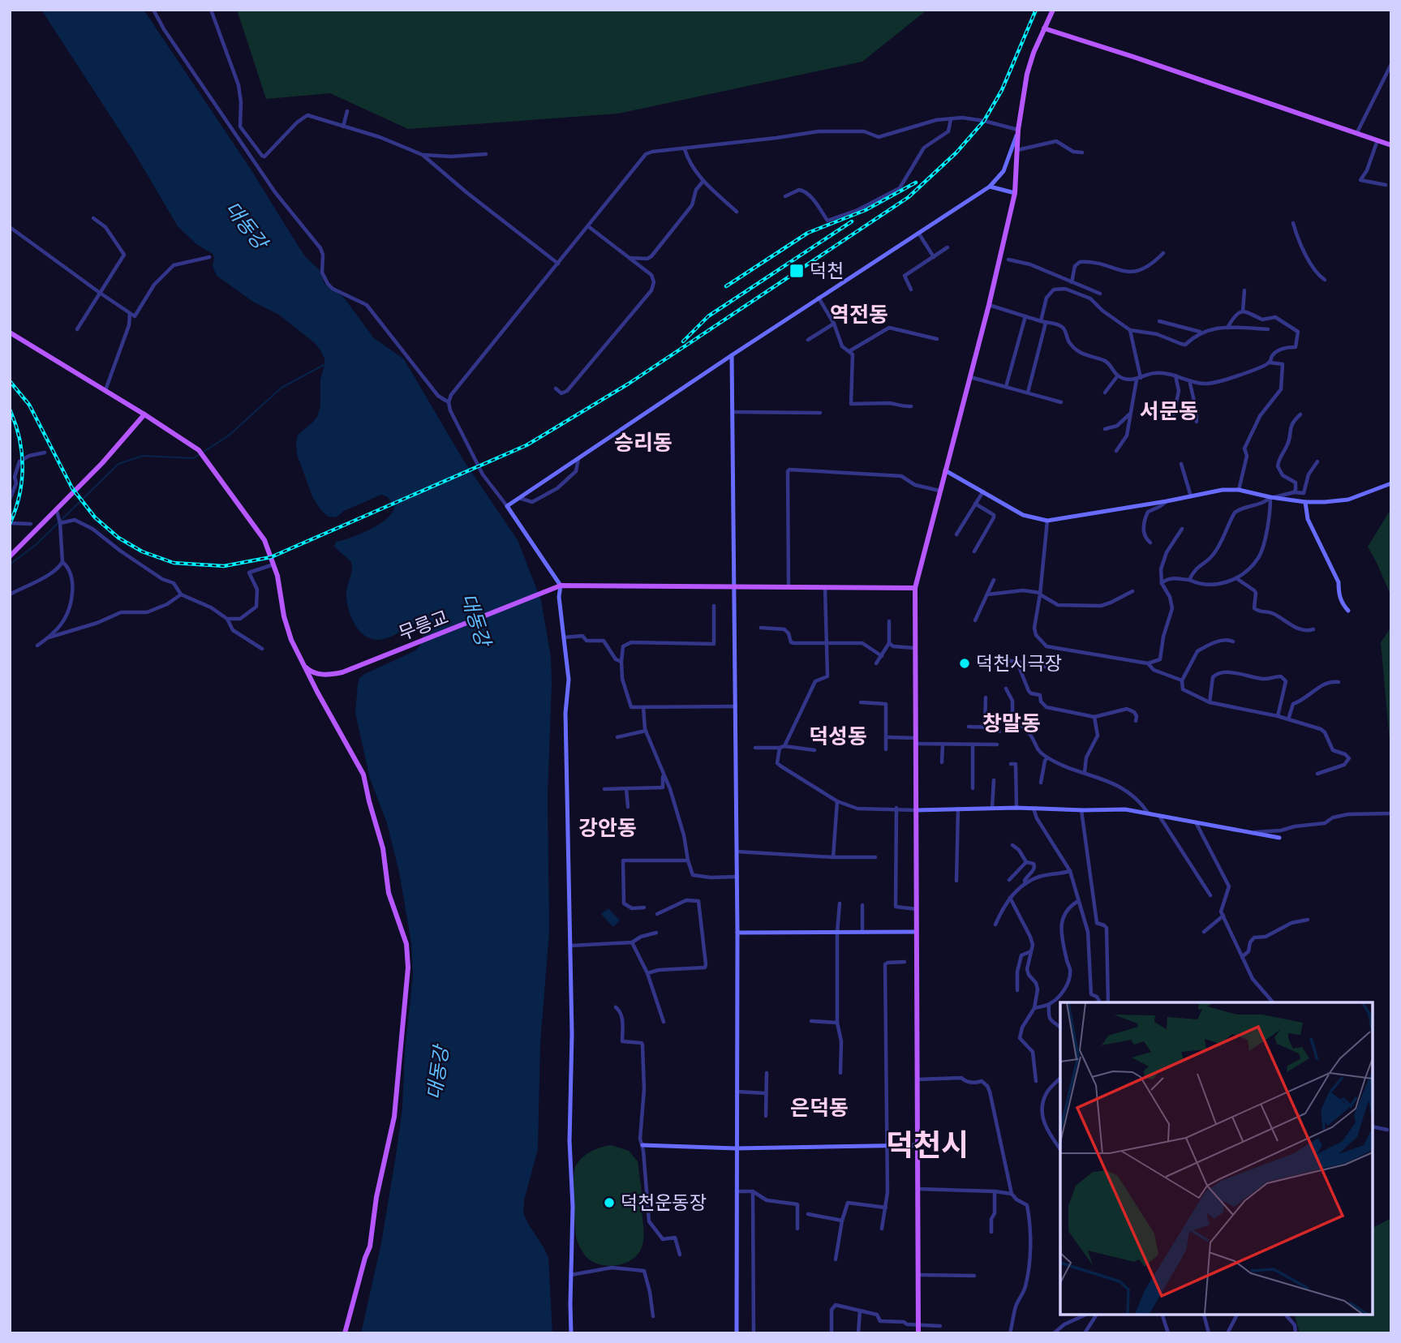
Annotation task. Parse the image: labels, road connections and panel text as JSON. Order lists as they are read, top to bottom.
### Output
{
  "streets": {
    "main road": ["무릉교"]
  },
  "districts": [
    "역전동",
    "서문동",
    "승리동",
    "창말동",
    "덕성동",
    "강안동",
    "은덕동",
    "덕천시"
  ],
  "water": ["대동강"],
  "places": {
    "transit": ["덕천"],
    "other": ["덕천시극장", "덕천운동장"]
  }
}
